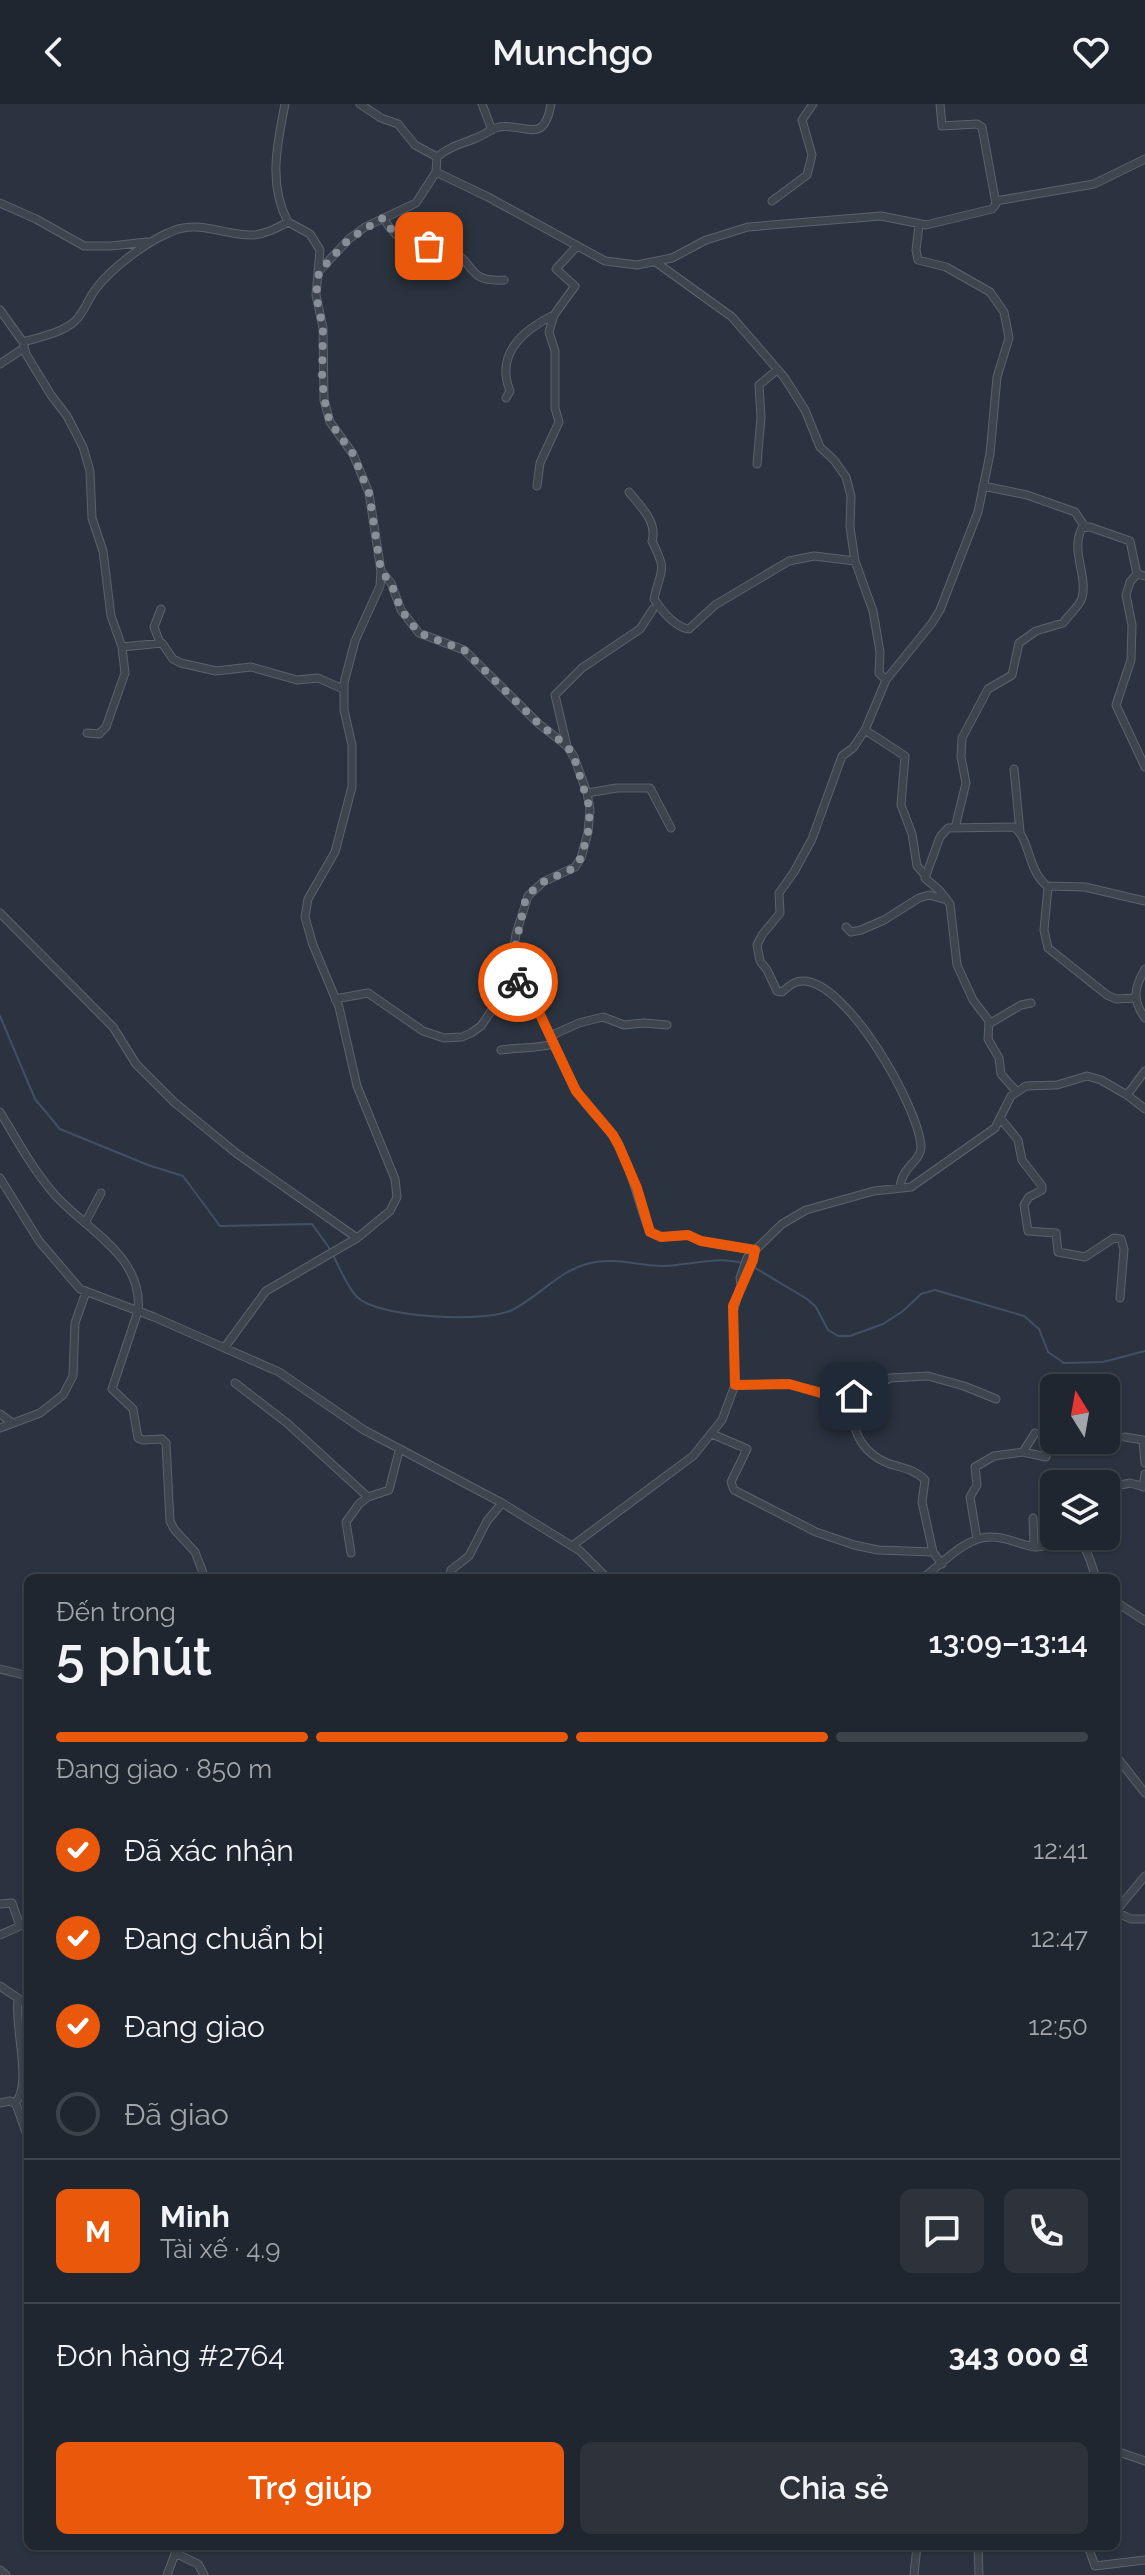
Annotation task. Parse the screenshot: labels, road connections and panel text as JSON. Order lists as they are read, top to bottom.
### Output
{
  "north": "top",
  "page": {
    "header": "Munchgo",
    "heading": ["5 phút", "Đến trong", "13:09–13:14"],
    "panel": [
      "Minh",
      "Tài xế · 4.9",
      "Đơn hàng #2764",
      "343 000 ₫"
    ],
    "bar": "Đang giao · 850 m",
    "list": [
      ["Đã xác nhận", "12:41"],
      ["Đang chuẩn bị", "12:47"],
      ["Đang giao", "12:50"],
      "Đã giao"
    ],
    "round": "M",
    "buttons": ["Trợ giúp", "Chia sẻ"]
  }
}
